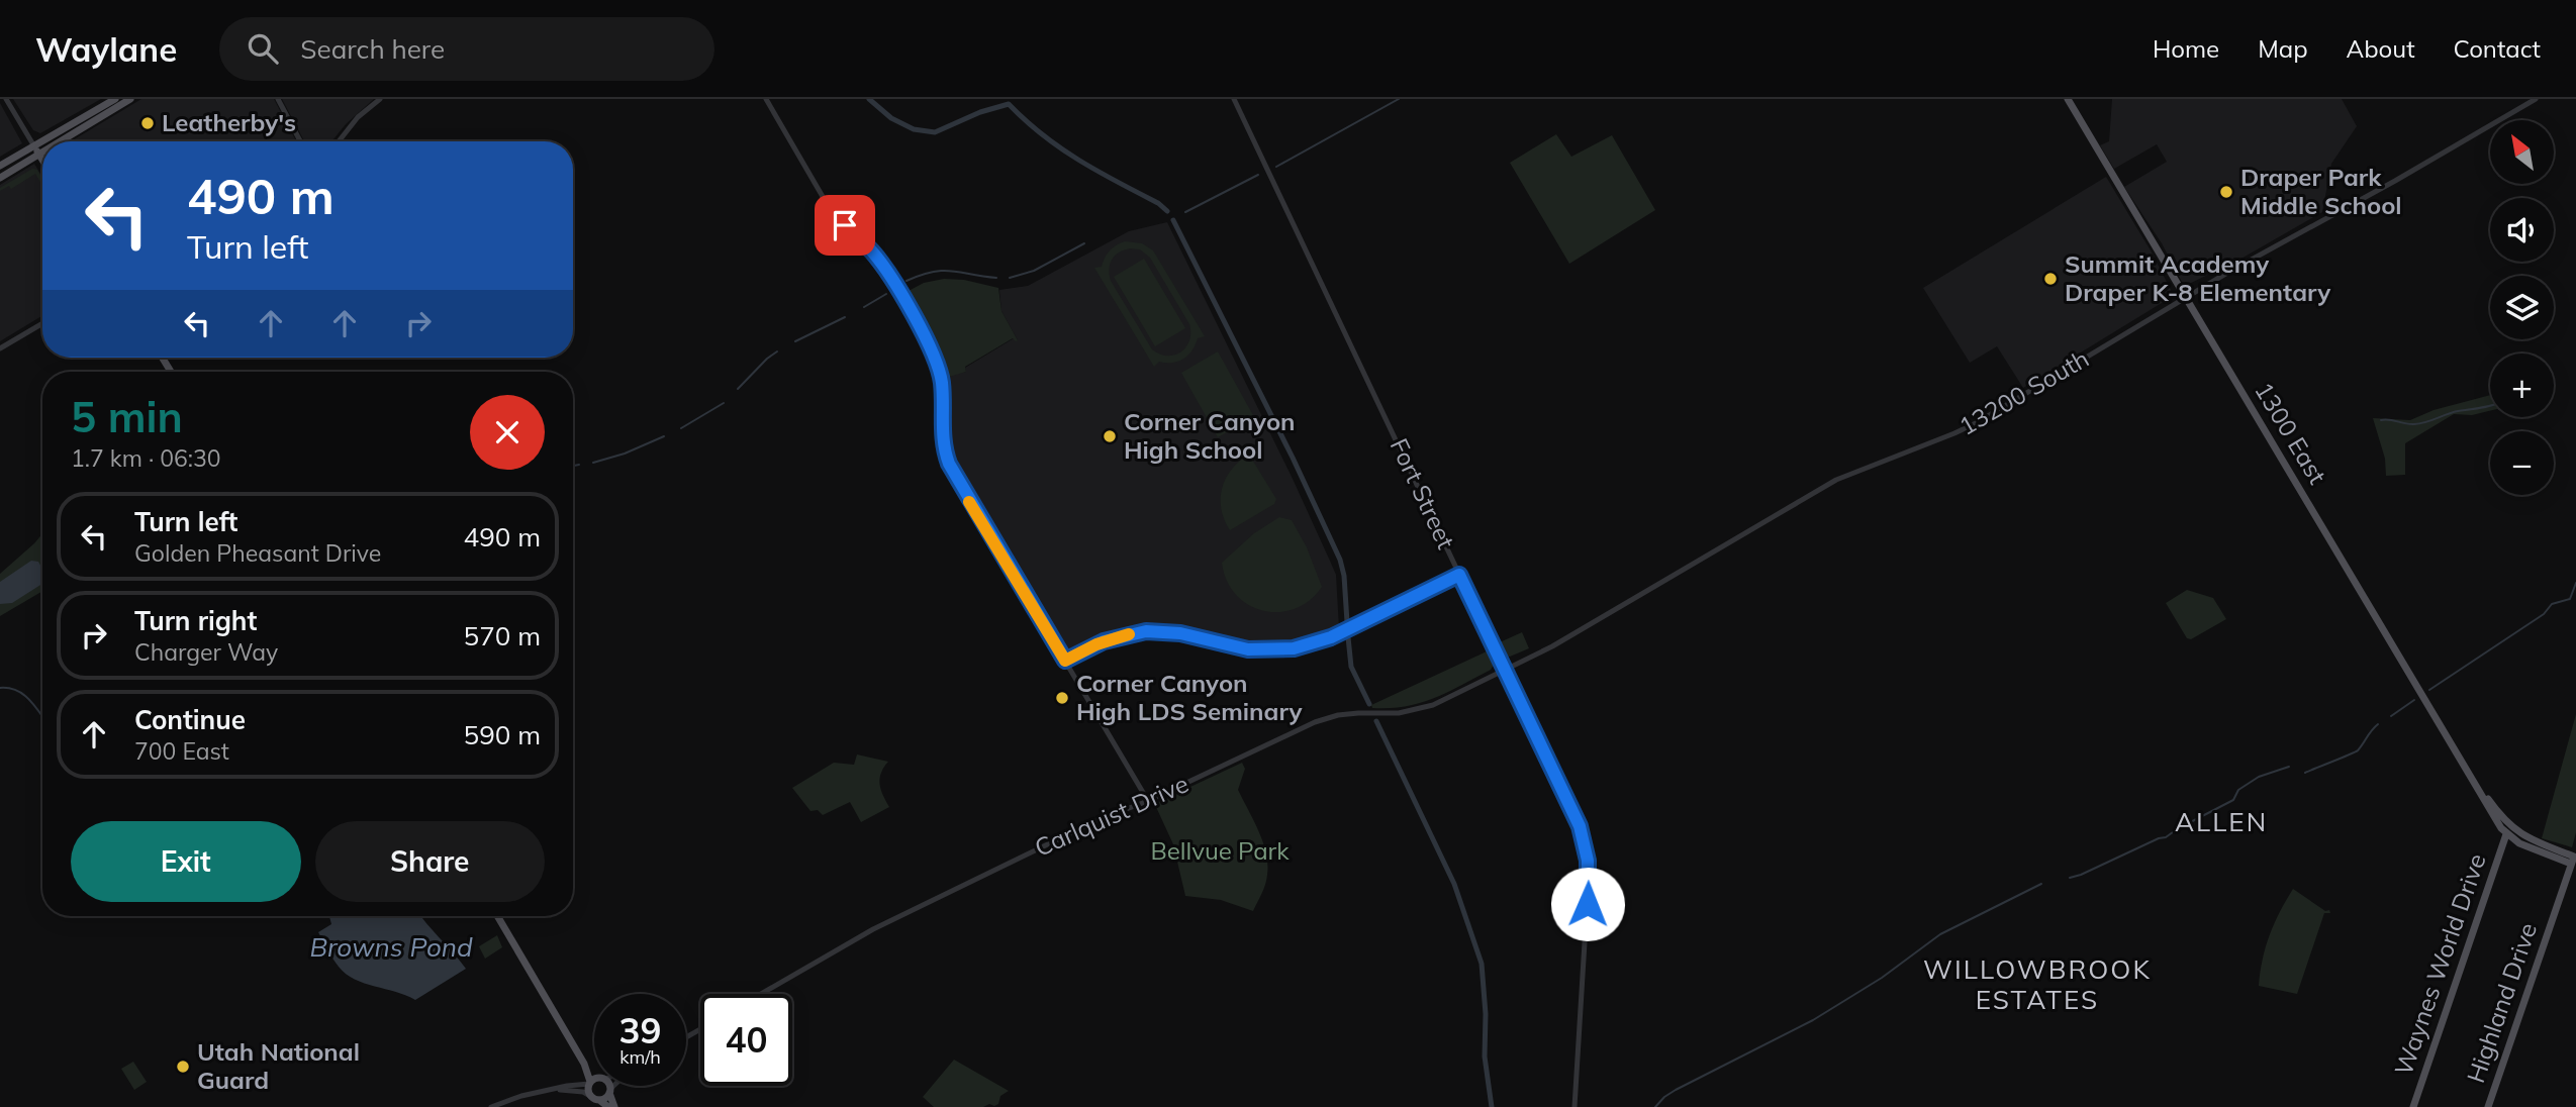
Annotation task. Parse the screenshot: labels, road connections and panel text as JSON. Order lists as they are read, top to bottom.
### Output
{
  "streets": {
    "main road": ["1300 East", "Waynes World Drive", "Highland Drive"],
    "street": ["13200 South", "Fort Street", "Carlquist Drive"]
  },
  "crossings": [
    ["13200 South", "1300 East"],
    ["13200 South", "Fort Street"],
    ["13200 South", "Carlquist Drive"],
    ["1300 East", "Waynes World Drive"],
    ["1300 East", "Highland Drive"],
    ["Fort Street", "Carlquist Drive"]
  ],
  "districts": ["ALLEN", "WILLOWBROOK ESTATES"],
  "water": ["Browns Pond"],
  "parks": ["Bellvue Park"],
  "places": [
    "Leatherby's",
    "Draper Park Middle School",
    "Summit Academy Draper K-8 Elementary",
    "Corner Canyon High School",
    "Corner Canyon High LDS Seminary",
    "Utah National Guard"
  ],
  "north": "top left",
  "page": {
    "header": "Waylane",
    "search": "Search here",
    "nav": [
      "Home",
      "Map",
      "About",
      "Contact"
    ],
    "map_buttons": ["+", "−"],
    "turn": ["490 m", "Turn left"],
    "heading": ["5 min", "1.7 km · 06:30"],
    "list": [
      {
        "name": "Turn left",
        "note": "Golden Pheasant Drive",
        "value": "490 m"
      },
      {
        "name": "Turn right",
        "note": "Charger Way",
        "value": "570 m"
      },
      {
        "name": "Continue",
        "note": "700 East",
        "value": "590 m"
      }
    ],
    "buttons": ["Exit", "Share"],
    "speed": "39 km/h",
    "limit": "40"
  }
}
